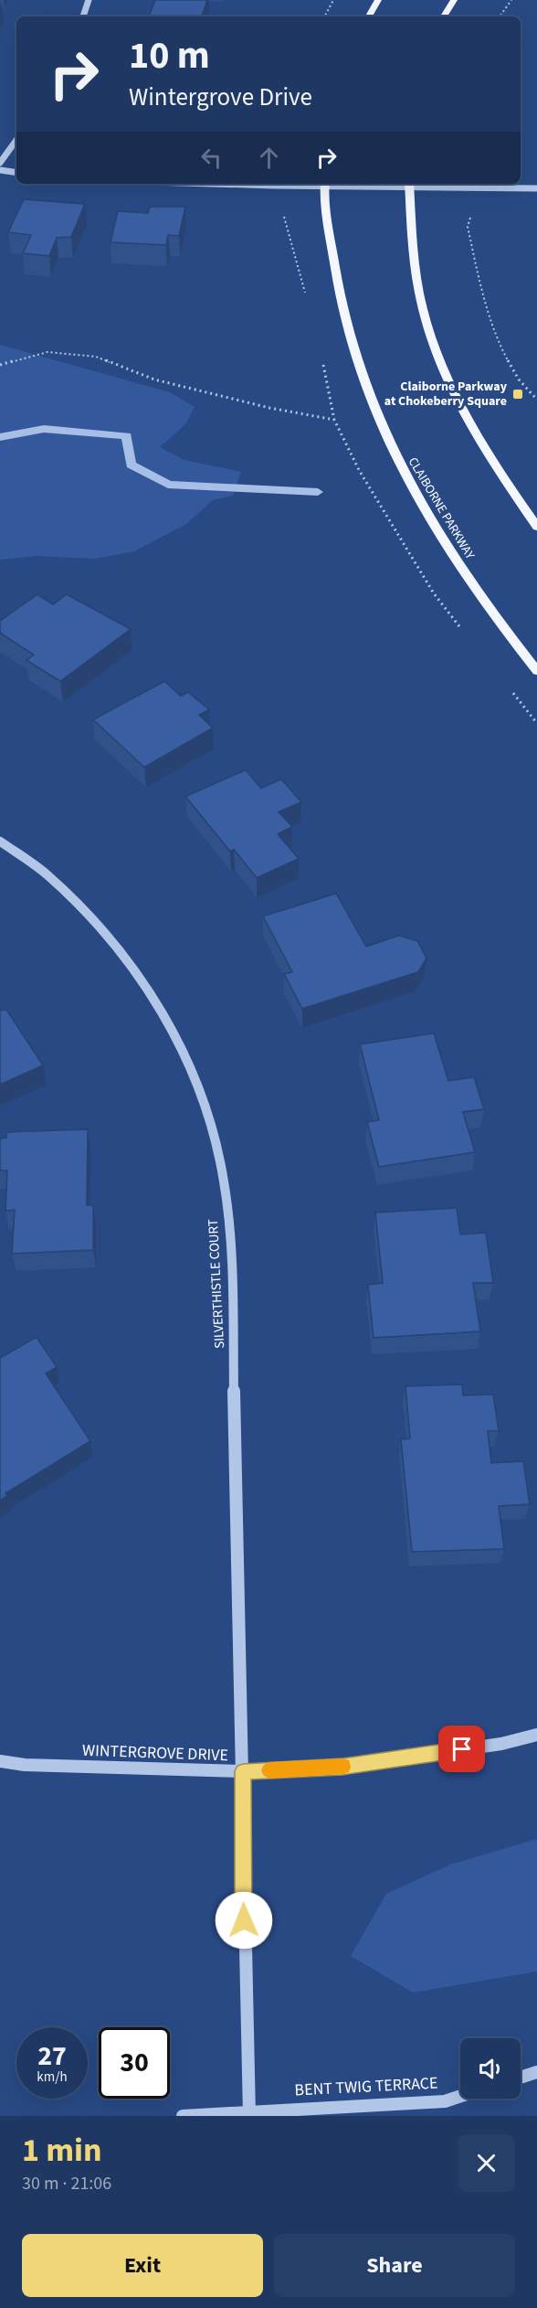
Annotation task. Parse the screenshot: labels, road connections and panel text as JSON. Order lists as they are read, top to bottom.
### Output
{
  "streets": {
    "main road": ["CLAIBORNE PARKWAY"],
    "street": ["SILVERTHISTLE COURT", "WINTERGROVE DRIVE", "BENT TWIG TERRACE"]
  },
  "crossings": [
    ["SILVERTHISTLE COURT", "WINTERGROVE DRIVE"],
    ["SILVERTHISTLE COURT", "BENT TWIG TERRACE"]
  ],
  "places": {
    "transit": ["Claiborne Parkway at Chokeberry Square"]
  },
  "page": {
    "turn": ["10 m", "Wintergrove Drive"],
    "speed": "27 km/h",
    "limit": "30",
    "heading": ["1 min", "30 m · 21:06"],
    "buttons": ["Exit", "Share"]
  }
}
